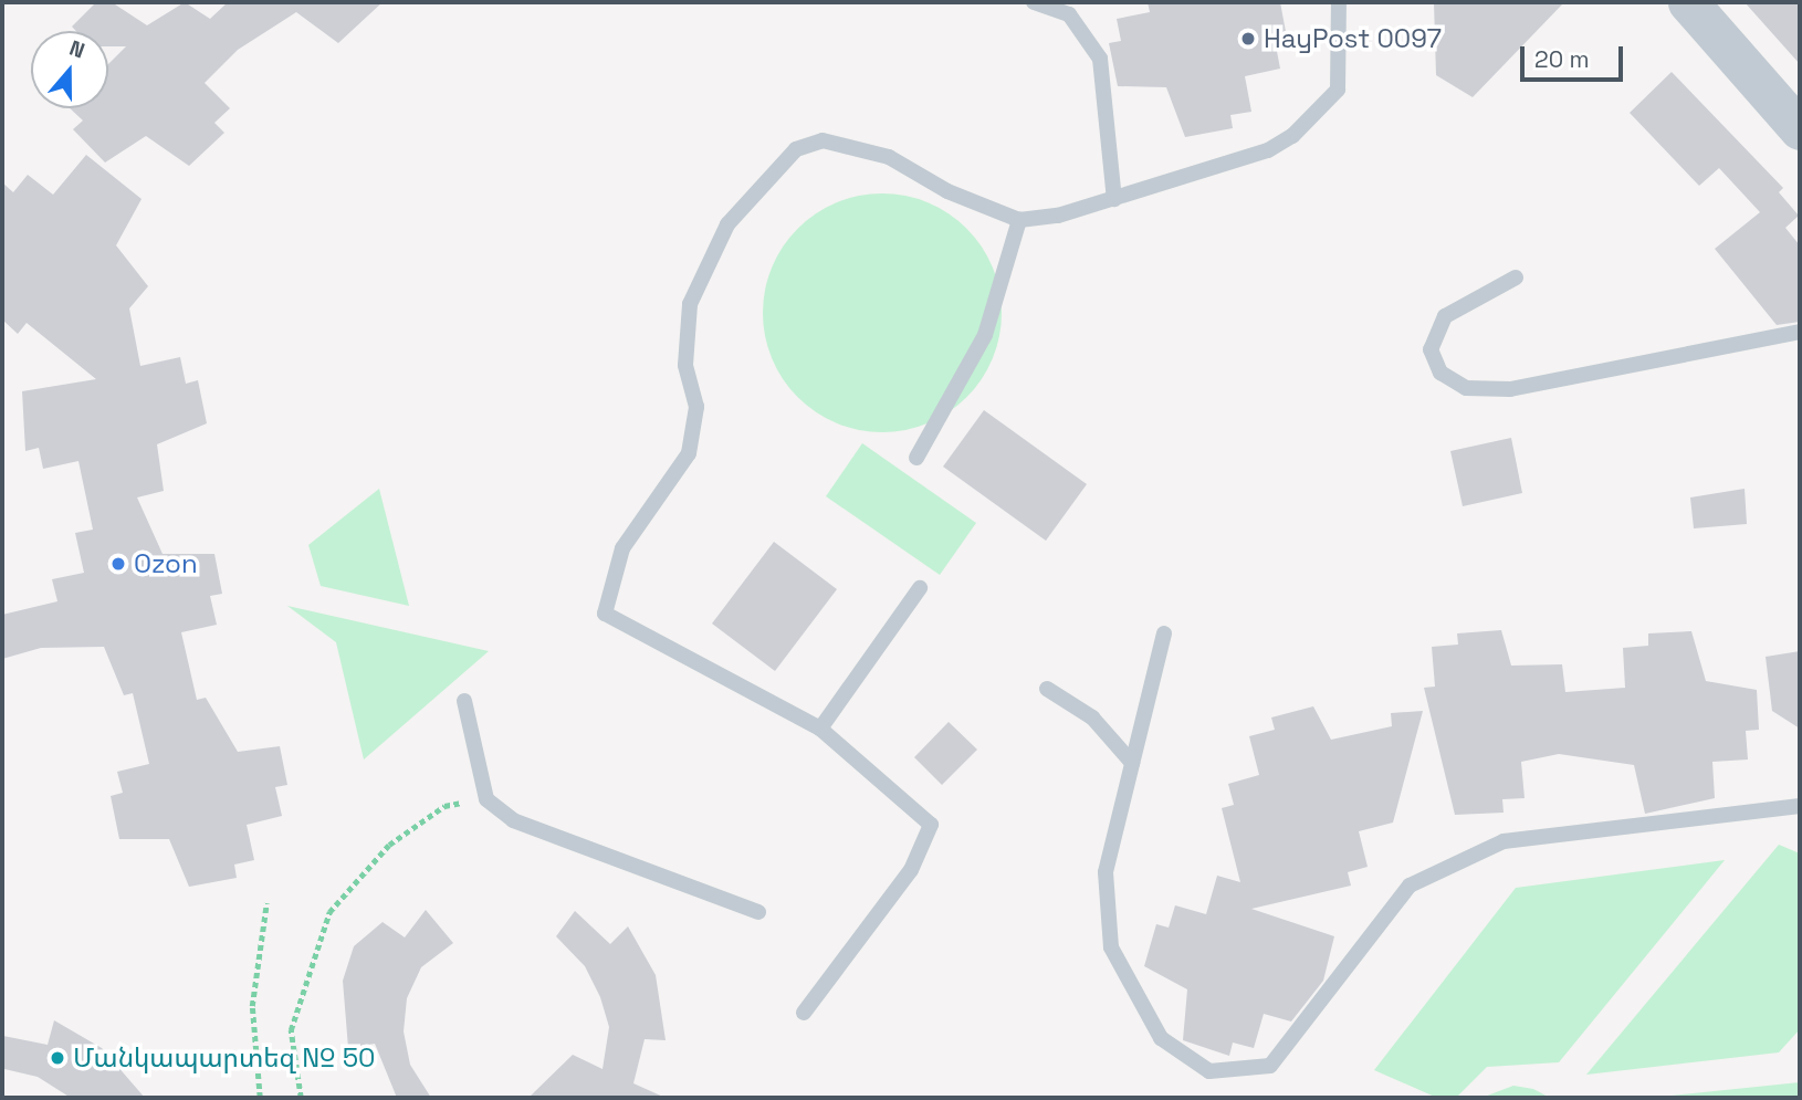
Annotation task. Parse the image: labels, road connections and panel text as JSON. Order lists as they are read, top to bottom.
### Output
{
  "places": ["HayPost 0097", "Ozon", "Մանկապարտեզ № 50"],
  "scale_bar": "20 m",
  "north": "top"
}
